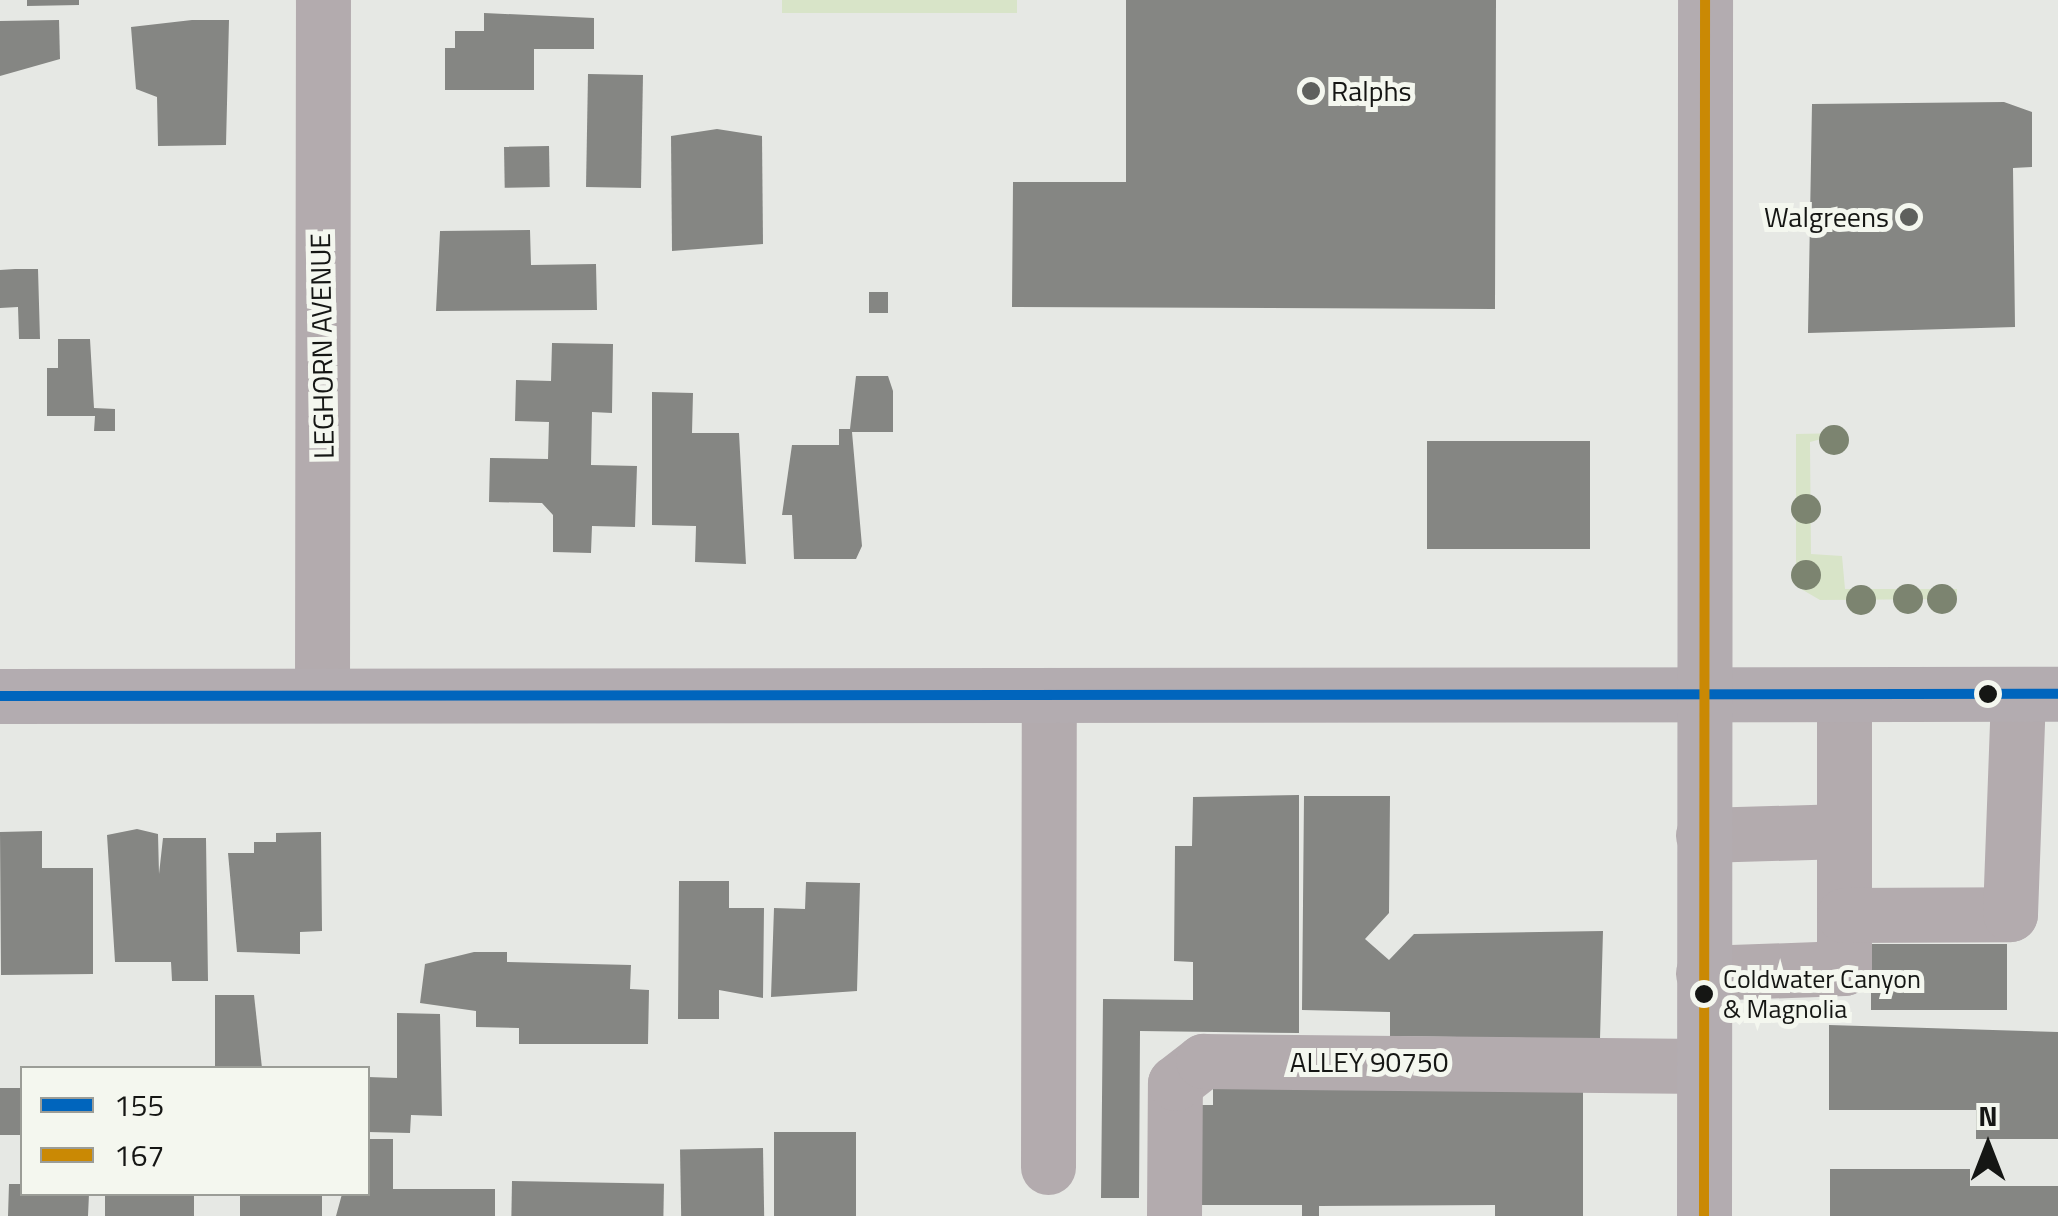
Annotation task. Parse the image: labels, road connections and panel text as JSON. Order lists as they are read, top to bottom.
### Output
{
  "streets": {
    "street": ["LEGHORN AVENUE", "ALLEY 90750"]
  },
  "places": ["Ralphs", "Walgreens", "Coldwater Canyon & Magnolia"],
  "lines": ["transit line 167", "transit line 155"],
  "legend": ["155", "167"],
  "north": "top"
}
